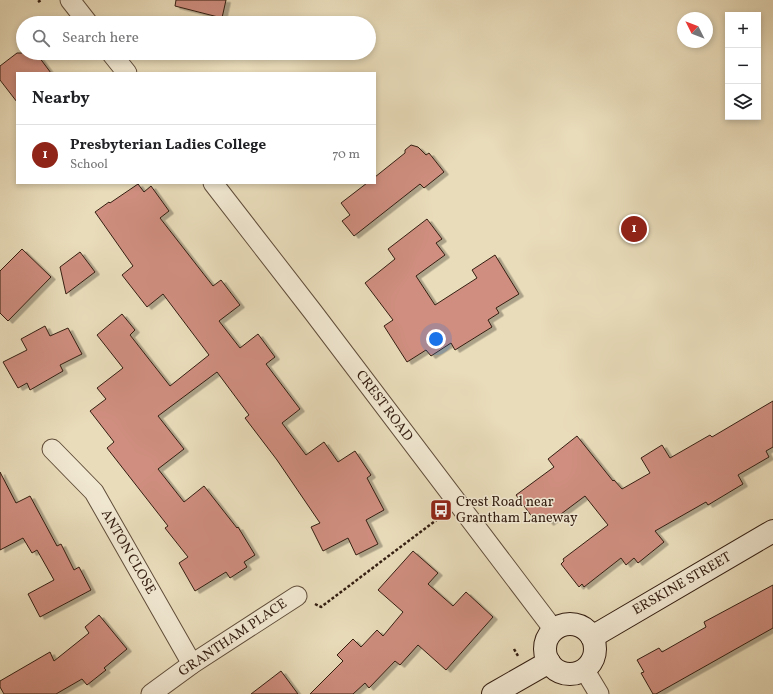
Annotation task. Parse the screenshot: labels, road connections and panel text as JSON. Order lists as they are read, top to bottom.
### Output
{
  "streets": {
    "street": [
      "CREST ROAD",
      "ANTON CLOSE",
      "ERSKINE STREET",
      "GRANTHAM PLACE"
    ]
  },
  "crossings": [
    ["CREST ROAD", "ERSKINE STREET"],
    ["ANTON CLOSE", "GRANTHAM PLACE"]
  ],
  "places": {
    "bus stop": ["Crest Road near Grantham Laneway"]
  },
  "north": "top left",
  "page": {
    "map_buttons": ["+", "−"],
    "search": "Search here",
    "heading": "Nearby",
    "list": [
      {
        "mark": "1",
        "name": "Presbyterian Ladies College",
        "note": "School",
        "value": "70 m"
      }
    ],
    "pins": "1"
  }
}
